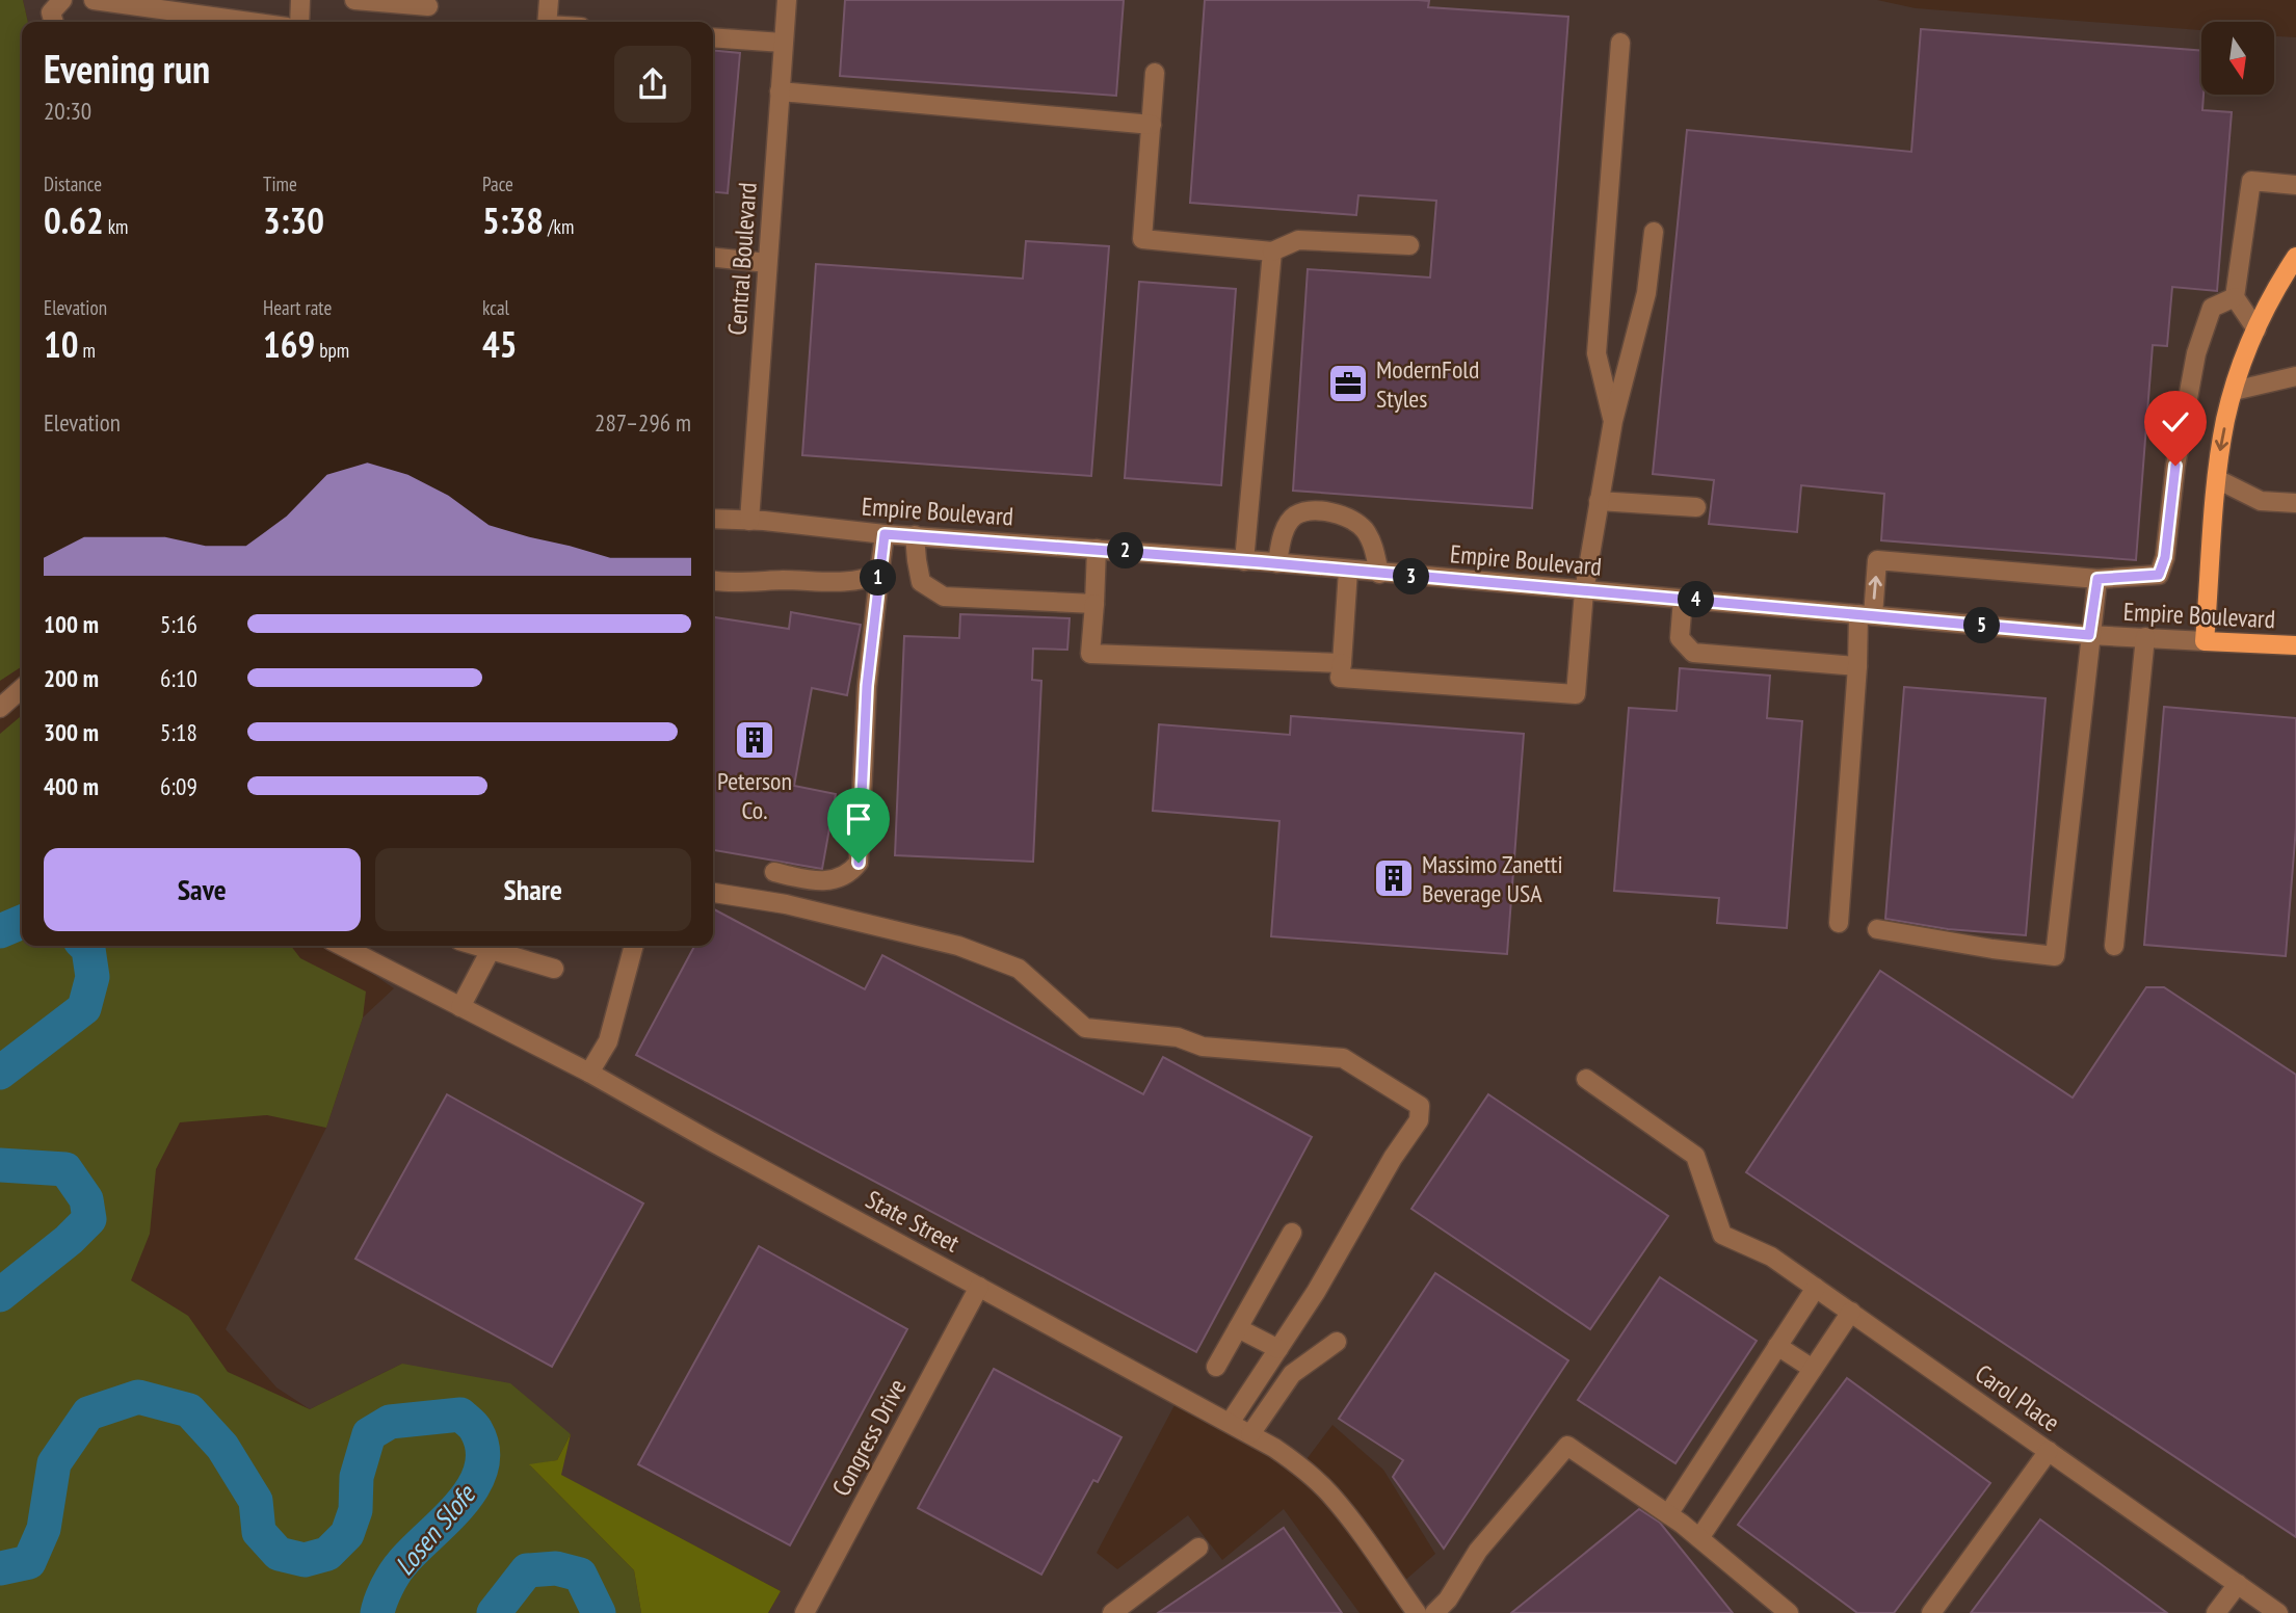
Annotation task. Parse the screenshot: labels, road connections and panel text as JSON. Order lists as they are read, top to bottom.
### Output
{
  "streets": {
    "main road": ["Empire Boulevard"],
    "street": [
      "Central Boulevard",
      "State Street",
      "Carol Place",
      "Congress Drive"
    ]
  },
  "crossings": [
    ["Central Boulevard", "Empire Boulevard"],
    ["State Street", "Congress Drive"]
  ],
  "water": ["Losen Slofe"],
  "places": {
    "office": ["ModernFold Styles"],
    "building": ["Peterson Co.", "Massimo Zanetti Beverage USA"]
  },
  "north": "bottom",
  "page": {
    "heading": ["Evening run", "20:30"],
    "stats": [
      ["Distance", "0.62 km"],
      ["Time", "3:30"],
      ["Pace", "5:38 /km"],
      ["Elevation", "10 m"],
      ["Heart rate", "169 bpm"],
      ["kcal", "45"]
    ],
    "chart": ["Elevation", "287–296 m"],
    "pins": [
      "2",
      "3",
      "1",
      "4",
      "5"
    ],
    "list": [
      {
        "name": "100 m",
        "note": "5:16"
      },
      {
        "name": "200 m",
        "note": "6:10"
      },
      {
        "name": "300 m",
        "note": "5:18"
      },
      {
        "name": "400 m",
        "note": "6:09"
      }
    ],
    "buttons": ["Save", "Share"]
  }
}
